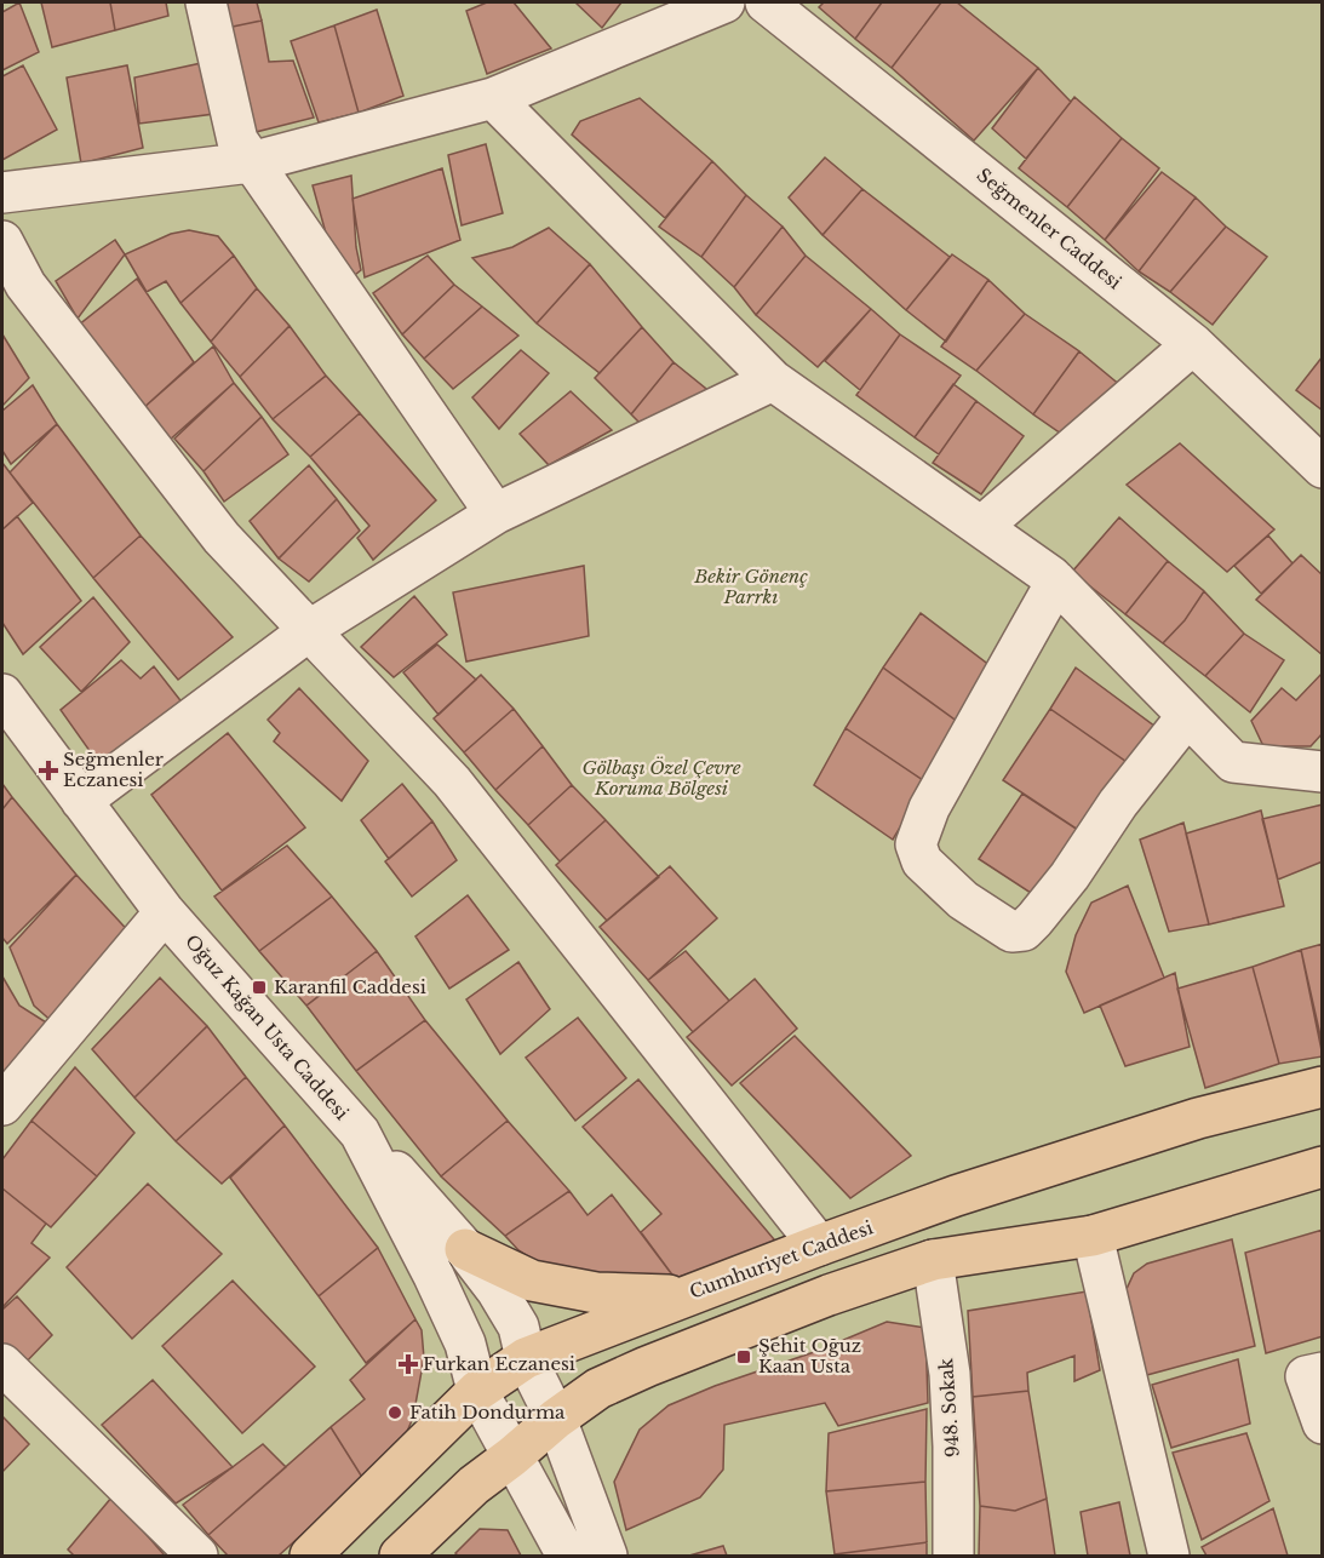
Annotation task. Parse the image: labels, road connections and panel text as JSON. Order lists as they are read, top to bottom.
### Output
{
  "streets": {
    "main road": ["Cumhuriyet Caddesi"],
    "street": ["Seğmenler Caddesi", "Oğuz Kağan Usta Caddesi", "948. Sokak"]
  },
  "crossings": [
    ["Oğuz Kağan Usta Caddesi", "Cumhuriyet Caddesi"]
  ],
  "parks": ["Bekir Gönenç Parrkı", "Gölbaşı Özel Çevre Koruma Bölgesi"],
  "places": {
    "health": ["Seğmenler Eczanesi", "Furkan Eczanesi"],
    "transit": ["Karanfil Caddesi", "Şehit Oğuz Kaan Usta"],
    "other": ["Fatih Dondurma"]
  }
}
